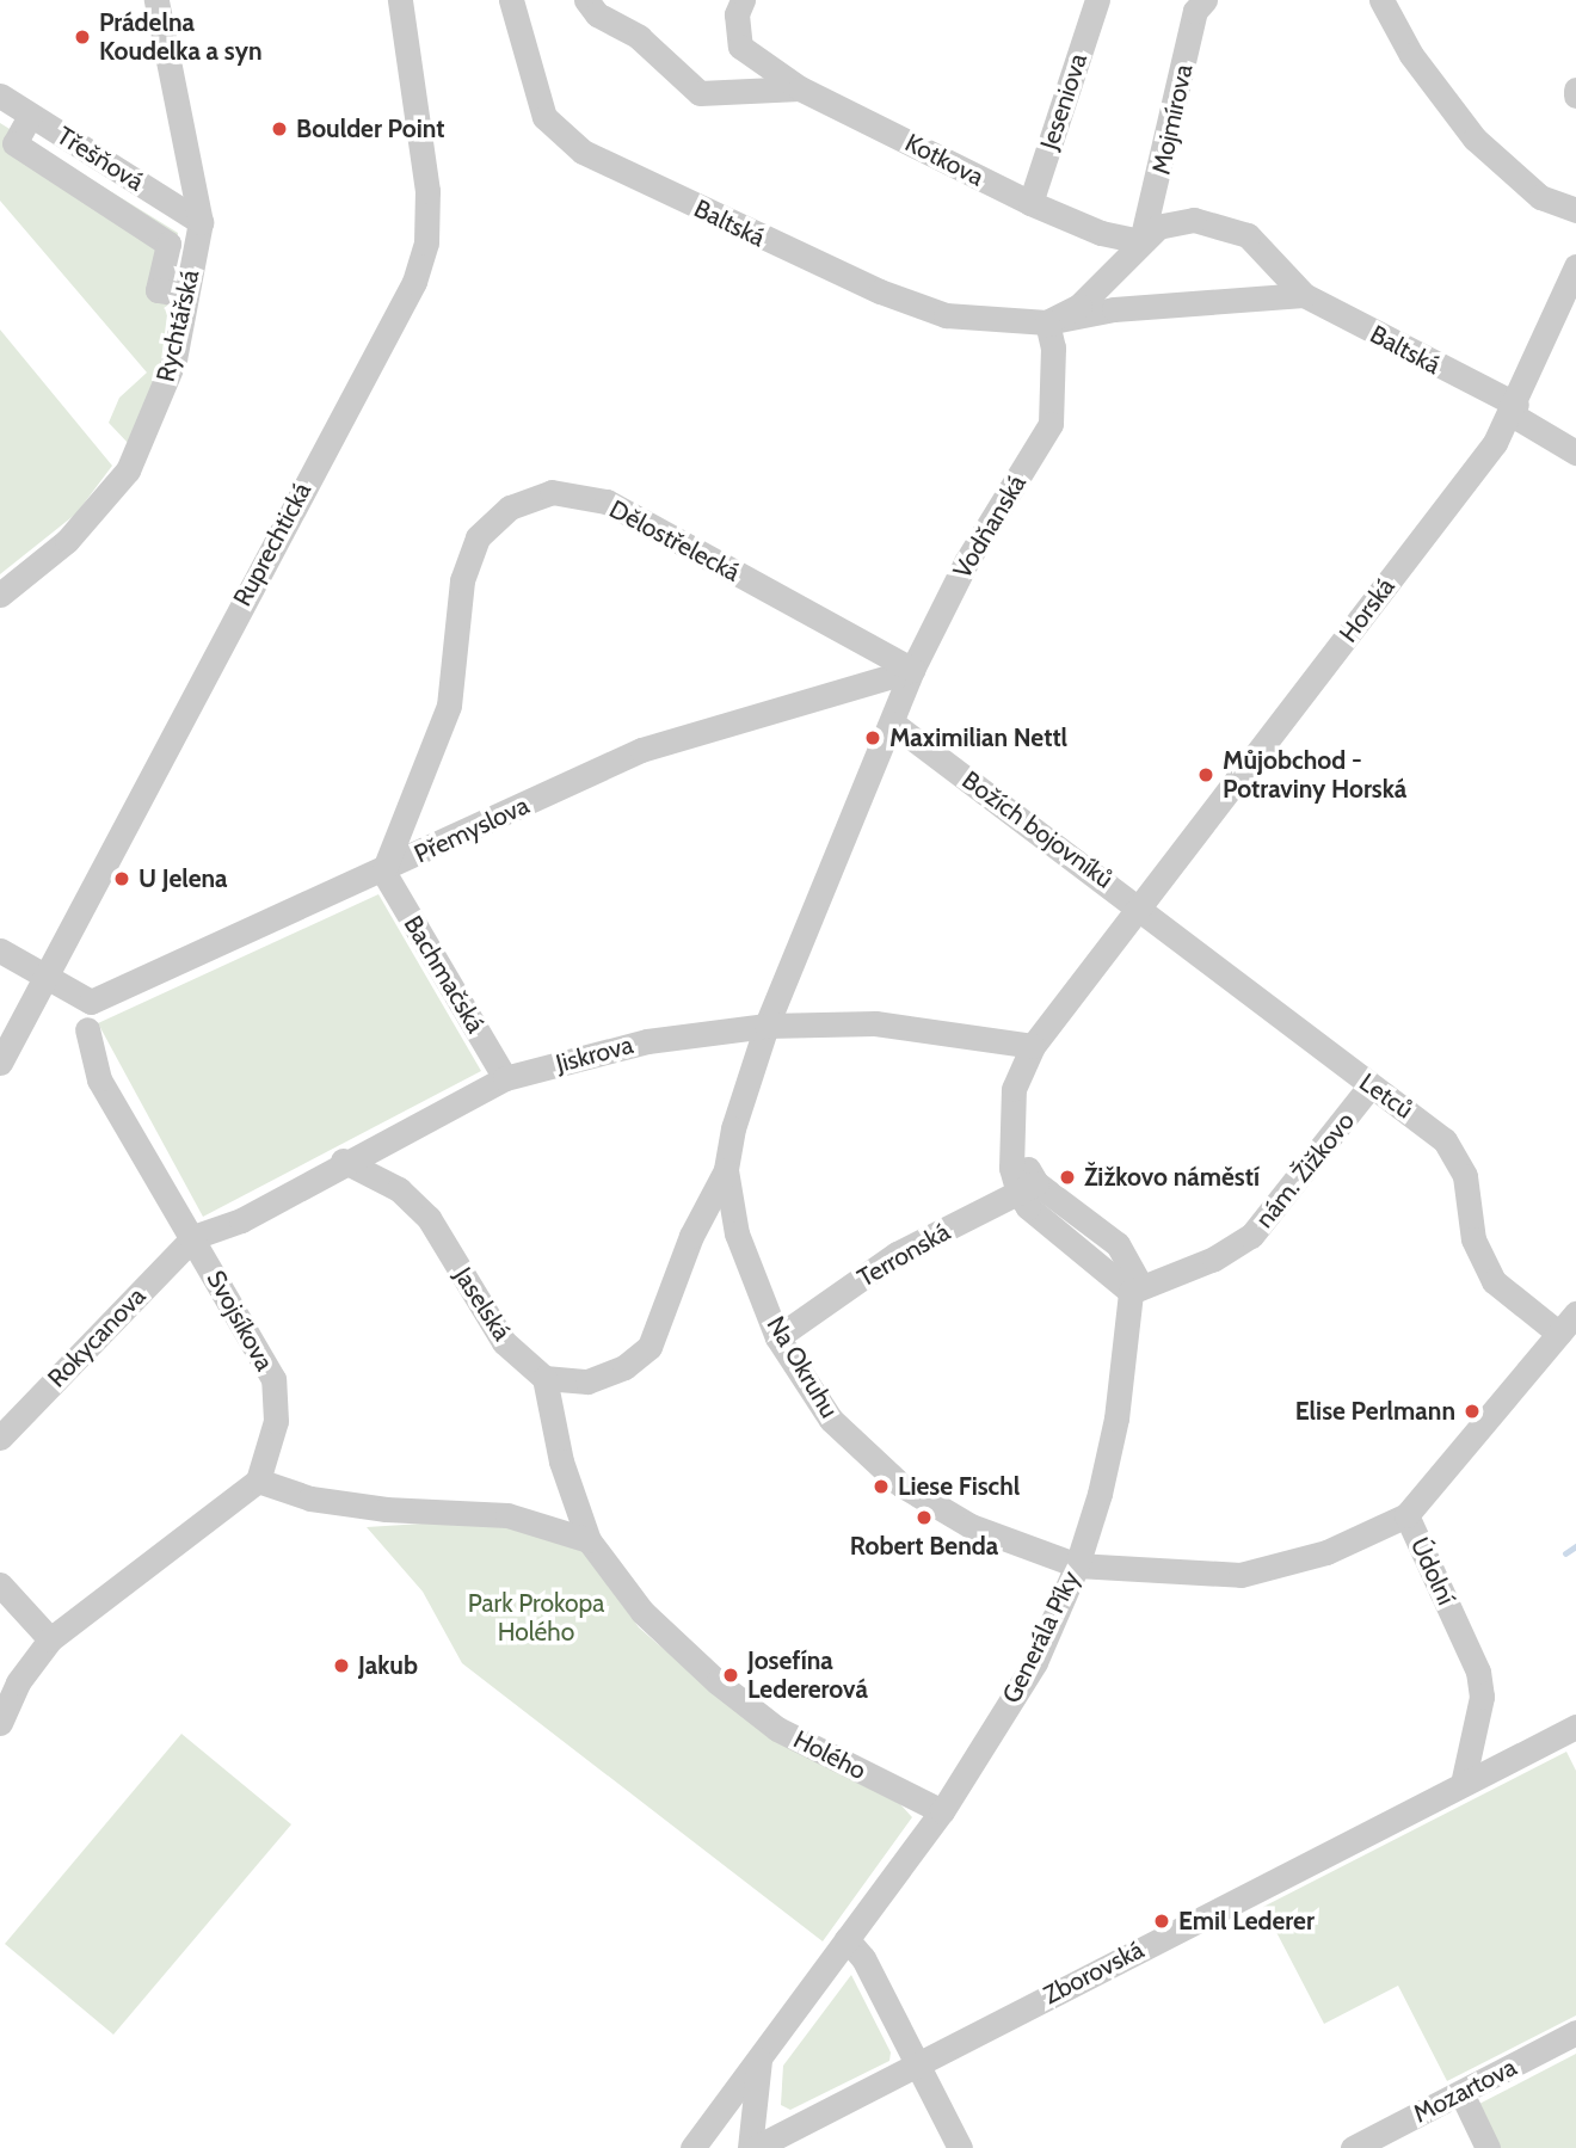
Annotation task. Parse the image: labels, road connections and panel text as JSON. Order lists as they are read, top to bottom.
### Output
{
  "streets": {
    "street": [
      "Jeseniova",
      "Mojmírova",
      "Třešňová",
      "Kotkova",
      "Baltská",
      "Rychtářská",
      "Vodňanská",
      "Dělostřelecká",
      "Ruprechtická",
      "Horská",
      "Přemyslova",
      "Božích bojovníků",
      "Bachmačská",
      "Jiskrova",
      "Letců",
      "nám. Žižkovo",
      "Terronská",
      "Jaselská",
      "Svojsíkova",
      "Rokycanova",
      "Na Okruhu",
      "Údolní",
      "Generála Píky",
      "Holého",
      "Zborovská",
      "Mozartova"
    ]
  },
  "crossings": [
    ["Jeseniova", "Kotkova"],
    ["Mojmírova", "Kotkova"],
    ["Třešňová", "Rychtářská"],
    ["Baltská", "Vodňanská"],
    ["Baltská", "Horská"],
    ["Vodňanská", "Dělostřelecká"],
    ["Vodňanská", "Přemyslova"],
    ["Vodňanská", "Božích bojovníků"],
    ["Vodňanská", "Na Okruhu"],
    ["Dělostřelecká", "Přemyslova"],
    ["Dělostřelecká", "Bachmačská"],
    ["Ruprechtická", "Přemyslova"],
    ["Horská", "Božích bojovníků"],
    ["Horská", "Letců"],
    ["Přemyslova", "Bachmačská"],
    ["Božích bojovníků", "Letců"],
    ["Božích bojovníků", "Na Okruhu"],
    ["Bachmačská", "Jiskrova"],
    ["Jiskrova", "Jaselská"],
    ["Jiskrova", "Svojsíkova"],
    ["Jiskrova", "Rokycanova"],
    ["Jiskrova", "Na Okruhu"],
    ["Letců", "nám. Žižkovo"],
    ["Letců", "Údolní"],
    ["nám. Žižkovo", "Generála Píky"],
    ["Terronská", "Na Okruhu"],
    ["Jaselská", "Holého"],
    ["Svojsíkova", "Rokycanova"],
    ["Na Okruhu", "Údolní"],
    ["Na Okruhu", "Generála Píky"],
    ["Údolní", "Zborovská"],
    ["Generála Píky", "Holého"]
  ],
  "parks": ["Park Prokopa Holého"],
  "places": [
    "Prádelna Koudelka a syn",
    "Boulder Point",
    "Maximilian Nettl",
    "Můjobchod - Potraviny Horská",
    "U Jelena",
    "Žižkovo náměstí",
    "Elise Perlmann",
    "Liese Fischl",
    "Robert Benda",
    "Jakub",
    "Josefína Ledererová",
    "Emil Lederer"
  ]
}
